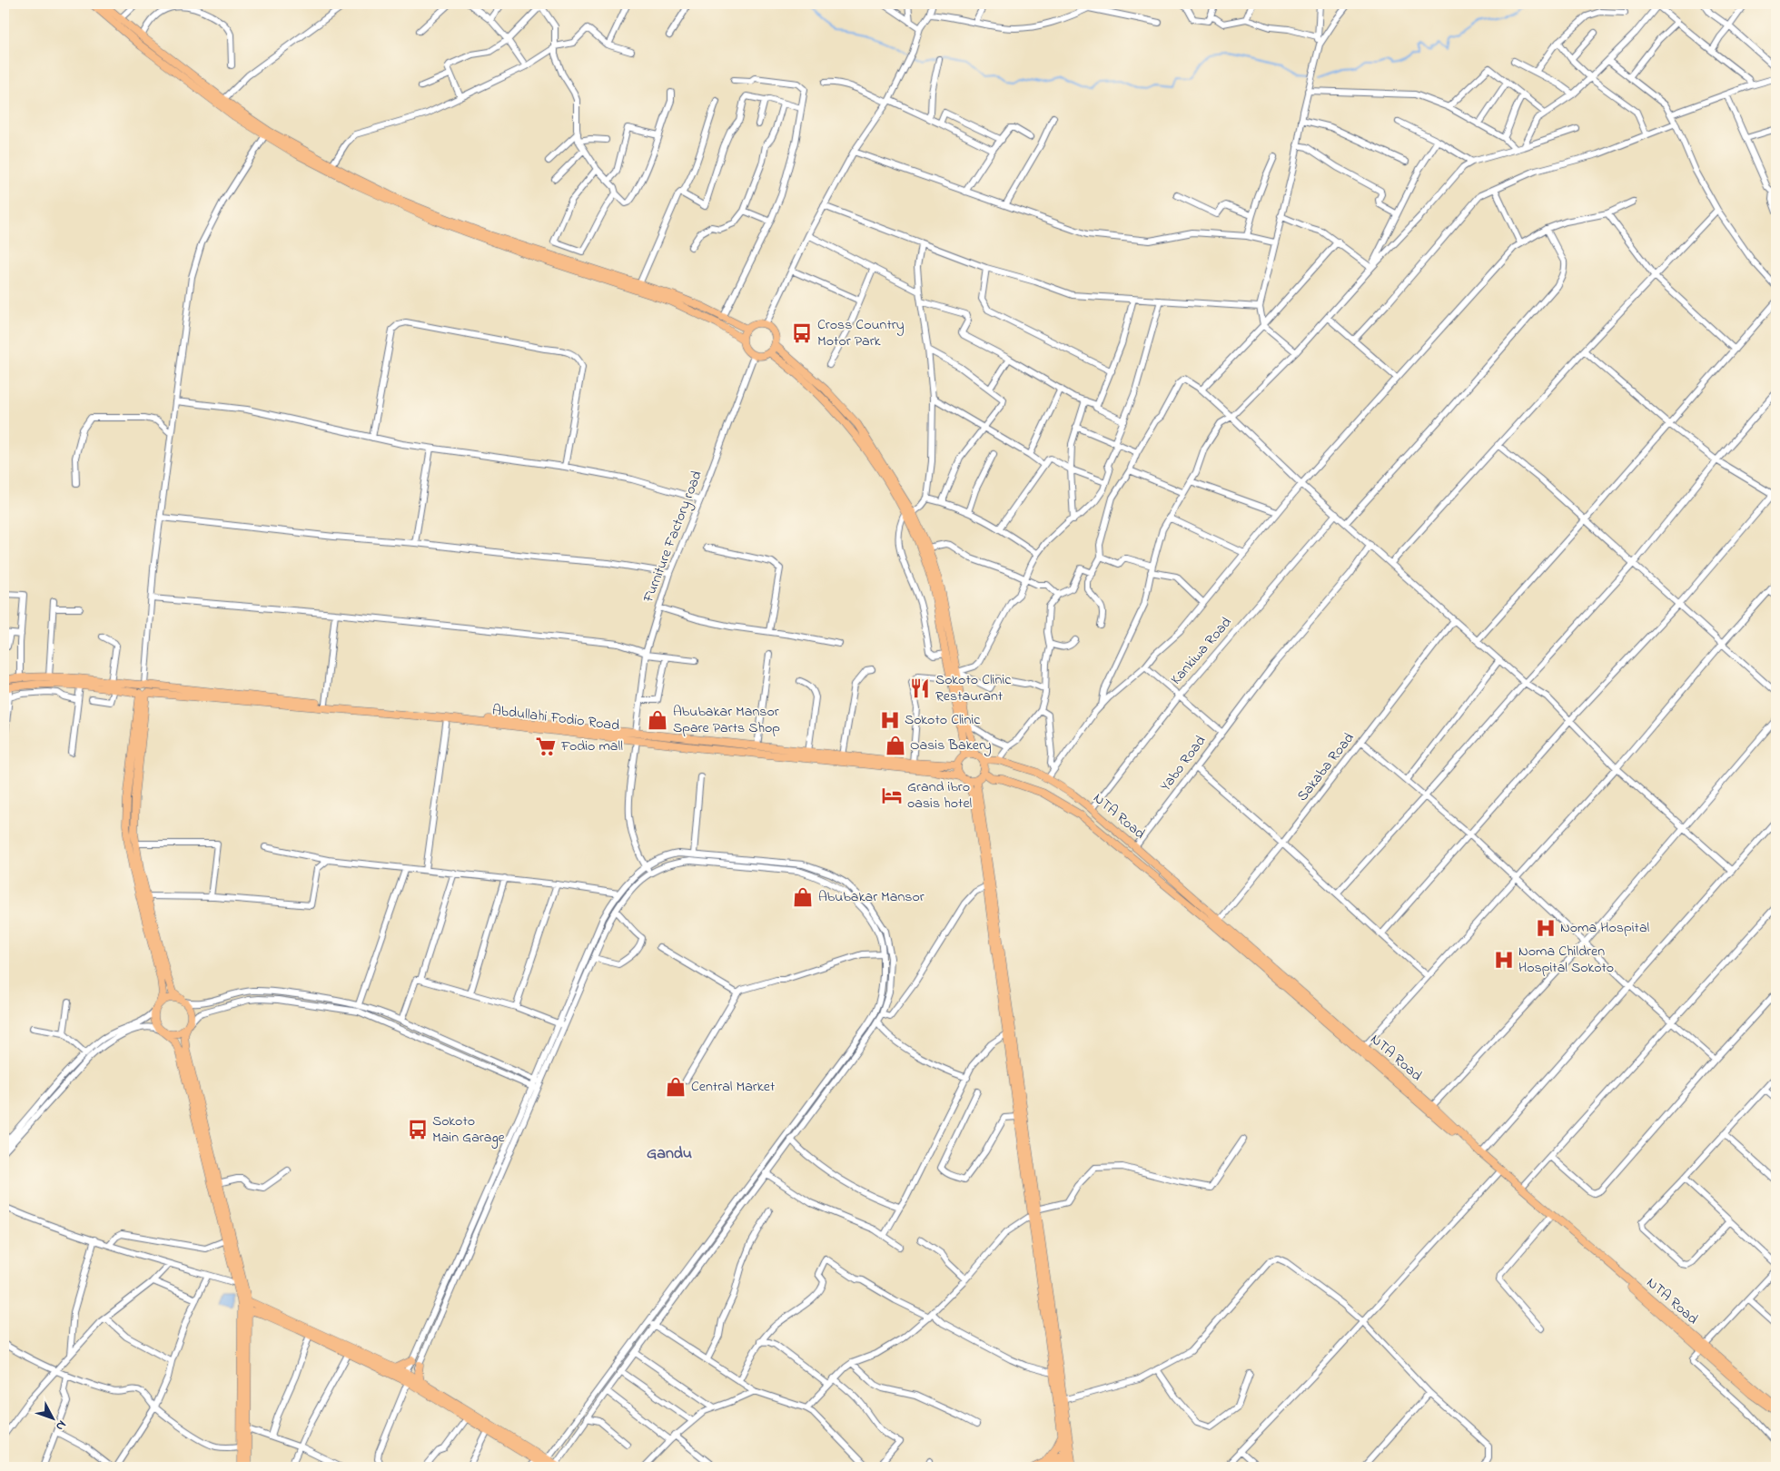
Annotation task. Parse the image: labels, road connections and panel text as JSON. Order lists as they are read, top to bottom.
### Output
{
  "streets": {
    "main road": ["Abdullahi Fodio Road", "NTA Road"],
    "street": [
      "Furniture Factory road",
      "Kankiwa Road",
      "Yabo Road",
      "Sakaba Road"
    ]
  },
  "crossings": [
    ["Furniture Factory road", "Abdullahi Fodio Road"],
    ["Kankiwa Road", "Yabo Road"],
    ["Kankiwa Road", "NTA Road"],
    ["Abdullahi Fodio Road", "NTA Road"],
    ["Yabo Road", "NTA Road"],
    ["Sakaba Road", "NTA Road"]
  ],
  "districts": ["Gandu"],
  "places": {
    "bus stop": ["Cross Country Motor Park", "Sokoto Main Garage"],
    "restaurant": ["Sokoto Clinic Restaurant"],
    "shop": [
      "Abubakar Mansor Spare Parts Shop",
      "Oasis Bakery",
      "Abubakar Mansor",
      "Central Market"
    ],
    "hospital": ["Sokoto Clinic", "Noma Hospital", "Noma Children Hospital Sokoto"],
    "supermarket": ["Fodio mall"],
    "hotel": ["Grand ibro oasis hotel"]
  },
  "north": "bottom right"
}
